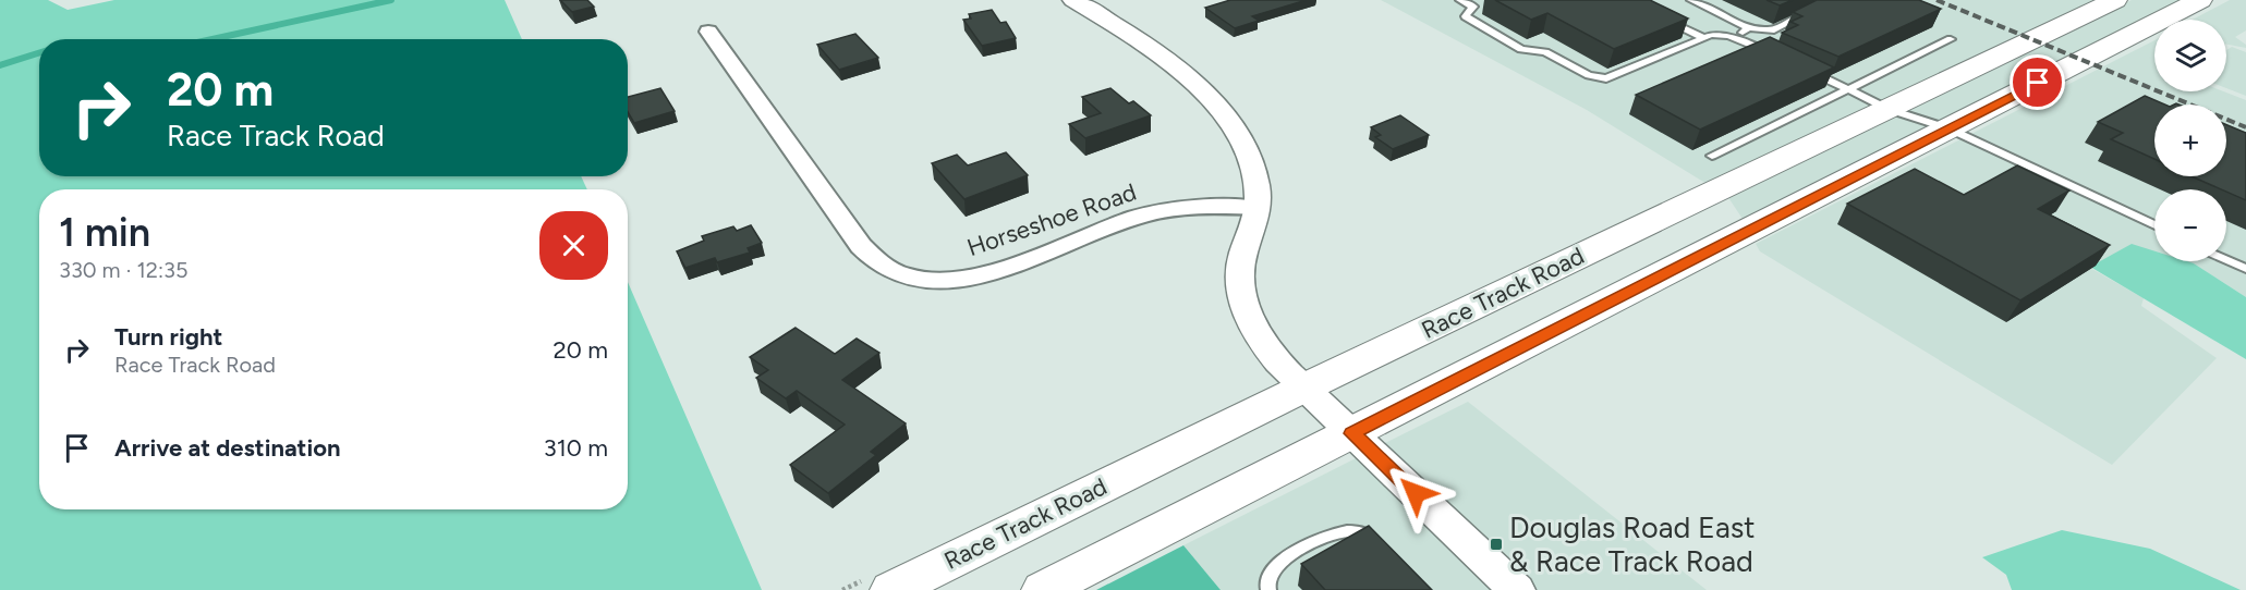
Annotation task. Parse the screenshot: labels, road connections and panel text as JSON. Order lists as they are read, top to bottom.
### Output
{
  "streets": {
    "main road": ["Race Track Road"],
    "street": ["Horseshoe Road"]
  },
  "places": {
    "transit": ["Douglas Road East & Race Track Road"]
  },
  "page": {
    "map_buttons": ["+", "−"],
    "turn": ["20 m", "Race Track Road"],
    "heading": ["1 min", "330 m · 12:35"],
    "list": [
      {
        "name": "Turn right",
        "note": "Race Track Road",
        "value": "20 m"
      },
      {
        "name": "Arrive at destination",
        "value": "310 m"
      }
    ]
  }
}
